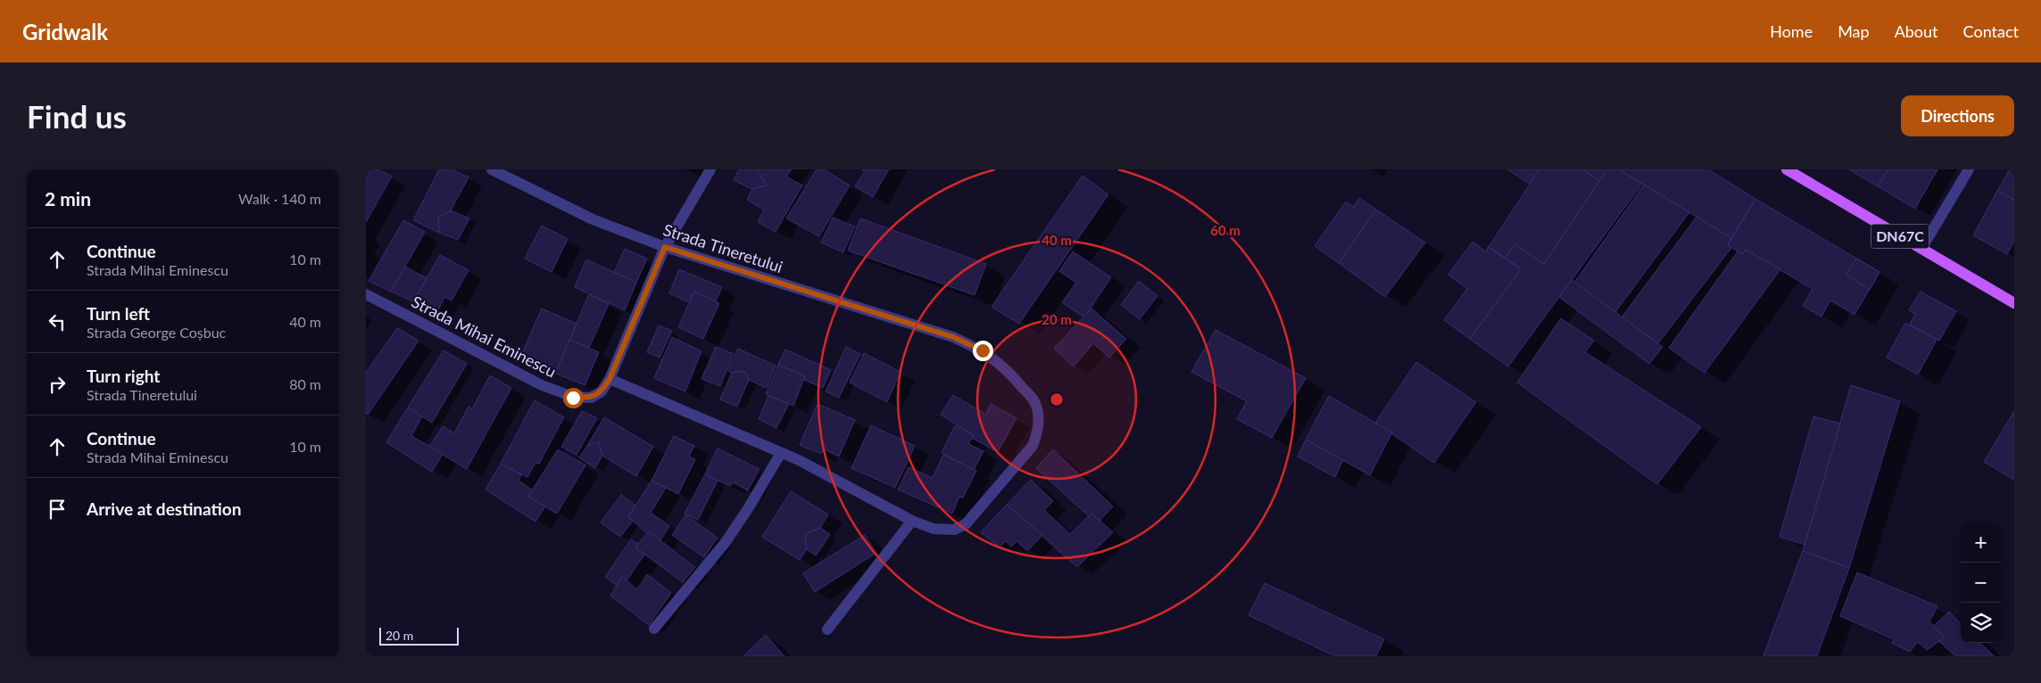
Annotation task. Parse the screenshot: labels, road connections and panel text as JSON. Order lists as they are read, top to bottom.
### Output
{
  "streets": {
    "main road": ["DN67C"],
    "street": ["Strada Tineretului", "Strada Mihai Eminescu"]
  },
  "crossings": [
    ["Strada Tineretului", "Strada Mihai Eminescu"]
  ],
  "scale_bar": "20 m",
  "page": {
    "header": "Gridwalk",
    "nav": [
      "Home",
      "Map",
      "About",
      "Contact"
    ],
    "buttons": "Directions",
    "title": "Find us",
    "heading": ["2 min", "Walk · 140 m"],
    "list": [
      ["Continue", "Strada Mihai Eminescu", "10 m"],
      ["Turn left", "Strada George Coșbuc", "40 m"],
      ["Turn right", "Strada Tineretului", "80 m"],
      ["Continue", "Strada Mihai Eminescu", "10 m"],
      "Arrive at destination"
    ],
    "map_buttons": ["+", "−"],
    "scale": "20 m"
  },
  "rings": ["60 m", "40 m", "20 m"]
}
